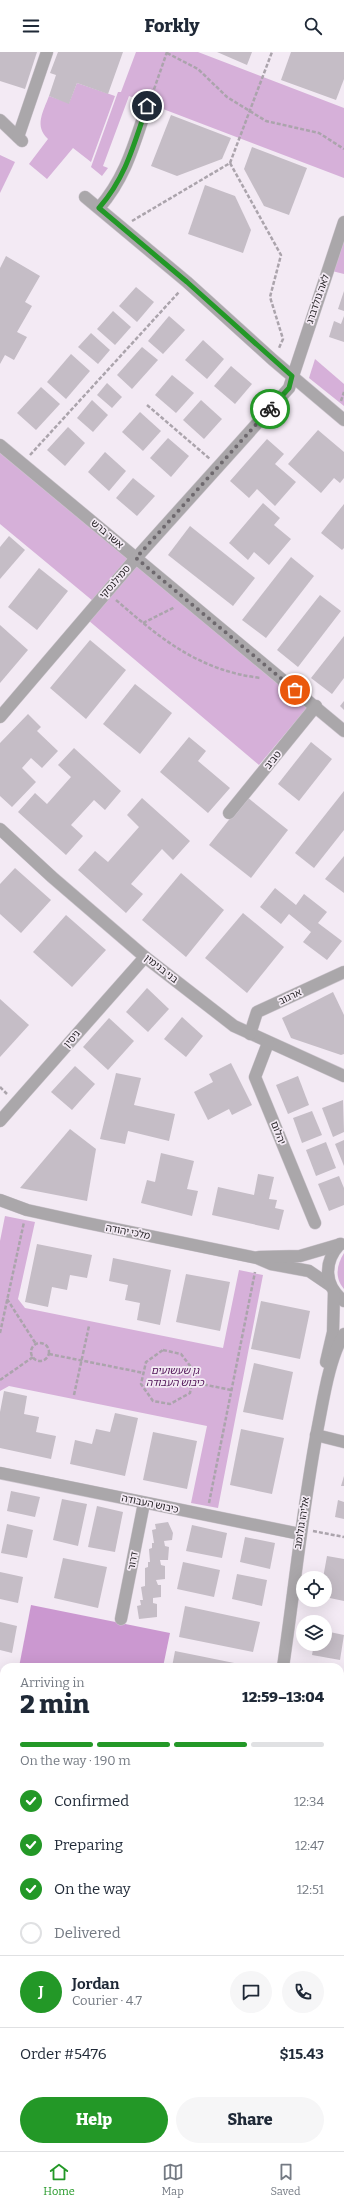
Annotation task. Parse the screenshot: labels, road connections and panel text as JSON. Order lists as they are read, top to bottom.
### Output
{
  "streets": {
    "street": [
      "לאה גולדברג",
      "אשר ברש",
      "סמילנסקי",
      "טביב",
      "בני בנימין",
      "ארגוב",
      "גיסין",
      "יהלום",
      "מלכי יהודה",
      "כיבוש העבודה",
      "אליהו גולומב",
      "דרור"
    ]
  },
  "crossings": [
    ["לאה גולדברג", "סמילנסקי"],
    ["אשר ברש", "סמילנסקי"],
    ["אשר ברש", "טביב"],
    ["בני בנימין", "ארגוב"],
    ["בני בנימין", "גיסין"],
    ["בני בנימין", "יהלום"],
    ["מלכי יהודה", "אליהו גולומב"],
    ["כיבוש העבודה", "אליהו גולומב"],
    ["כיבוש העבודה", "דרור"]
  ],
  "parks": ["גן שעשועים כיבוש העבודה"],
  "page": {
    "header": "Forkly",
    "heading": ["2 min", "Arriving in", "12:59–13:04"],
    "panel": [
      "Jordan",
      "Courier · 4.7",
      "Order #5476",
      "$15.43"
    ],
    "bar": "On the way · 190 m",
    "list": [
      ["Confirmed", "12:34"],
      ["Preparing", "12:47"],
      ["On the way", "12:51"],
      "Delivered"
    ],
    "round": "J",
    "buttons": ["Help", "Share"],
    "tabs": ["Home", "Map", "Saved"]
  }
}
